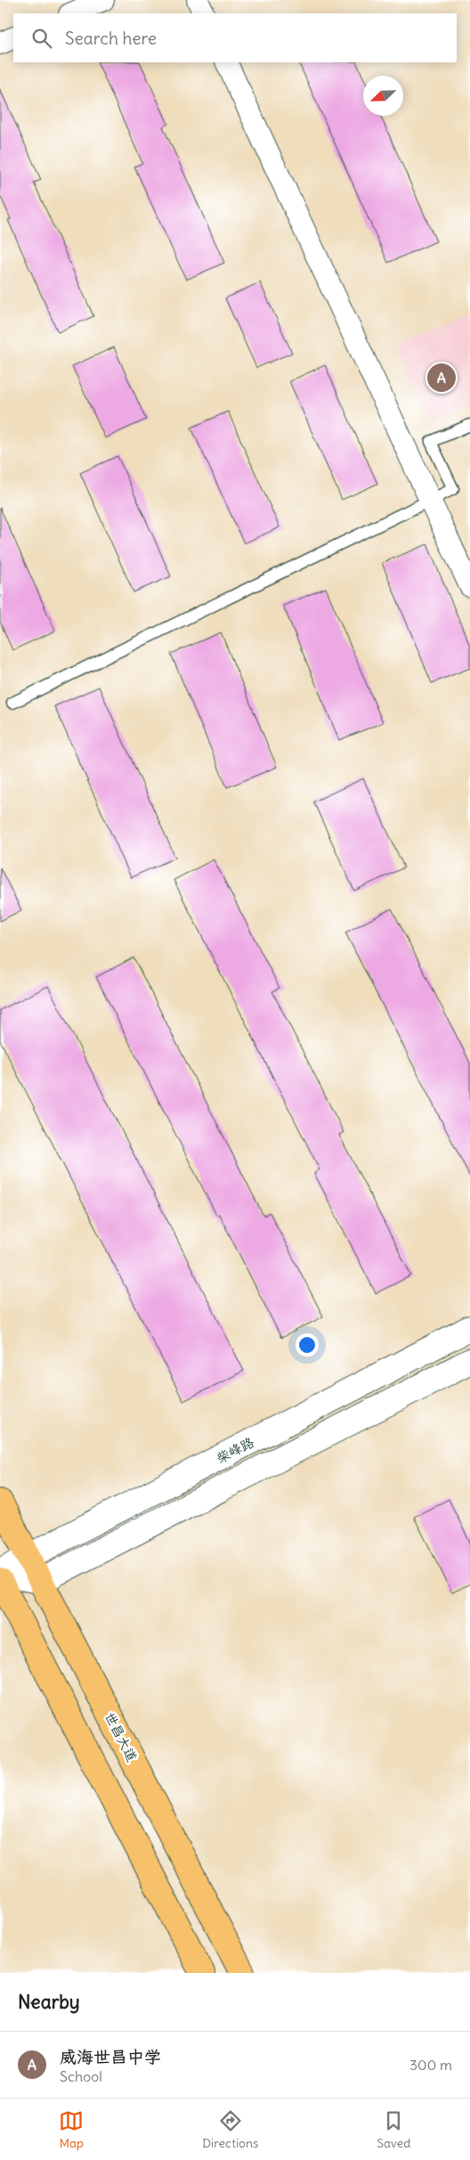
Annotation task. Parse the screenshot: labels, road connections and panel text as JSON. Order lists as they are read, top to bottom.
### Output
{
  "streets": {
    "main road": ["世昌大道"],
    "street": ["柴峰路"]
  },
  "crossings": [
    ["柴峰路", "世昌大道"]
  ],
  "north": "bottom left",
  "page": {
    "search": "Search here",
    "pins": "A",
    "heading": "Nearby",
    "list": [
      {
        "mark": "A",
        "name": "威海世昌中学",
        "note": "School",
        "value": "300 m"
      }
    ],
    "nav": ["Map", "Directions", "Saved"]
  }
}
